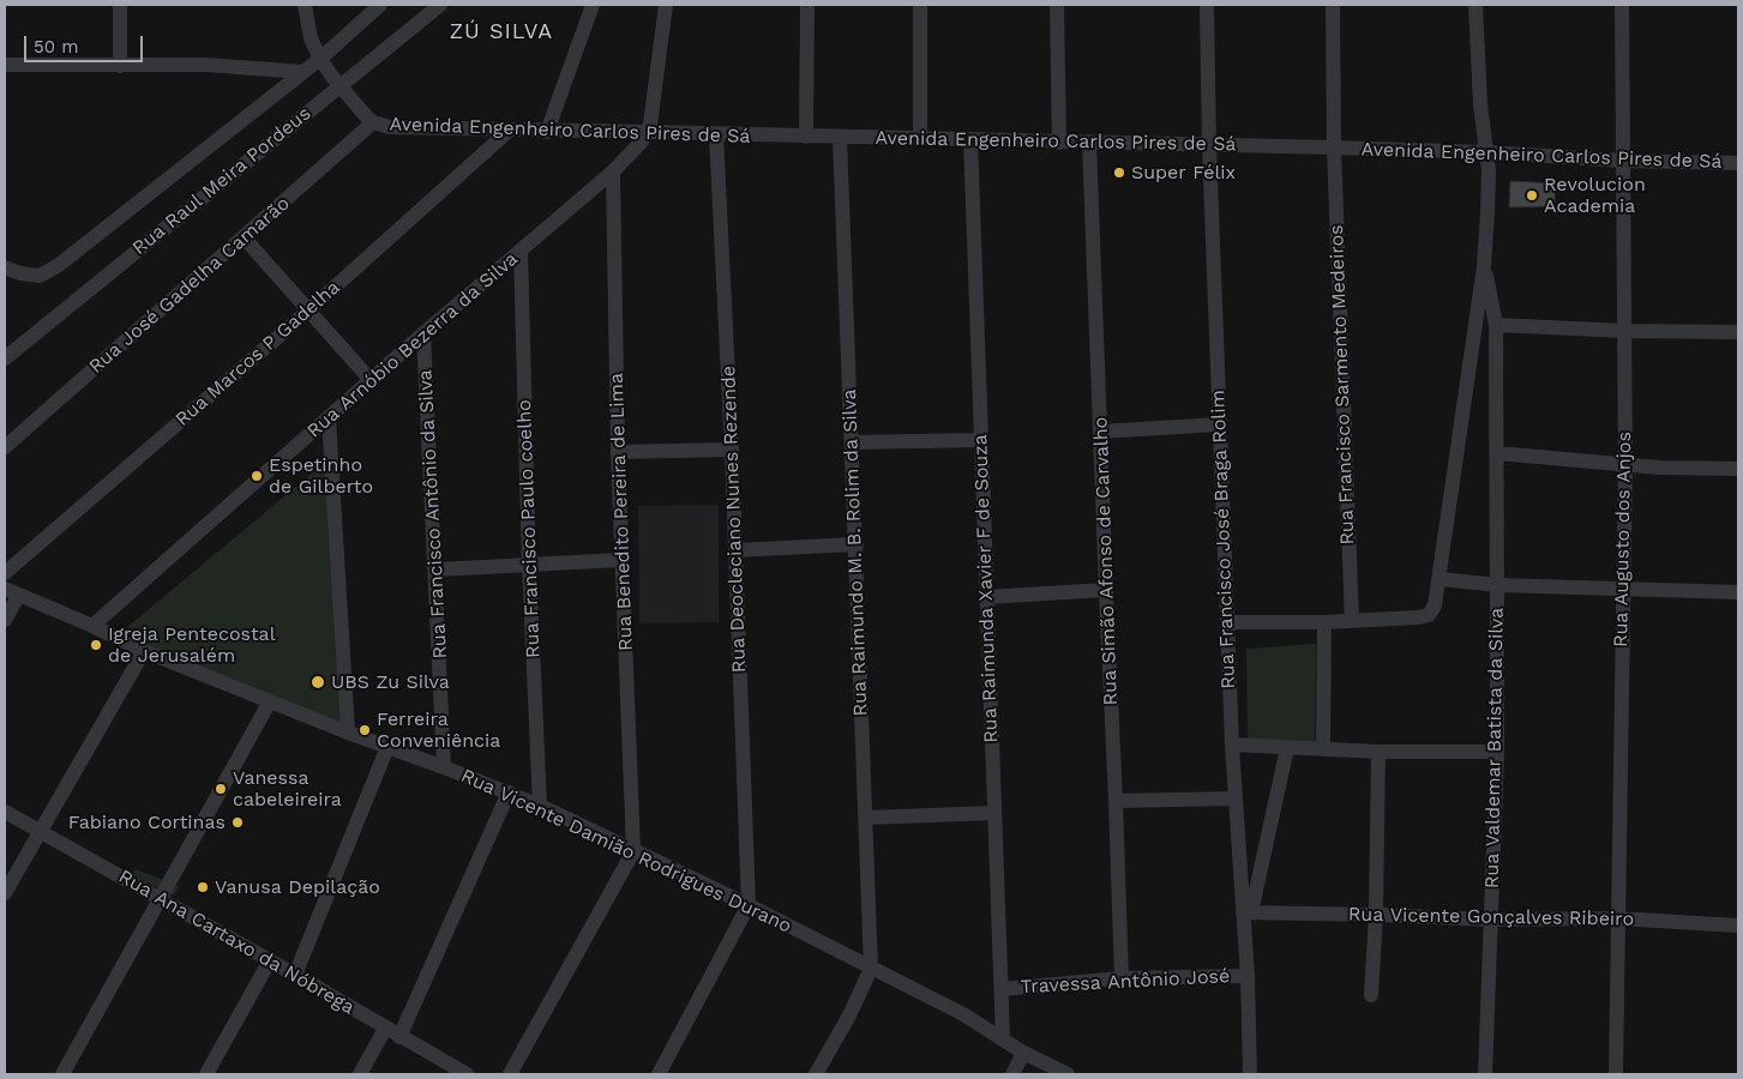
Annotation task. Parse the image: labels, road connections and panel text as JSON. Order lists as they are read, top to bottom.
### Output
{
  "streets": {
    "street": [
      "Avenida Engenheiro Carlos Pires de Sá",
      "Rua Raul Meira Pordeus",
      "Rua José Gadelha Camarão",
      "Rua Arnóbio Bezerra da Silva",
      "Rua Marcos P Gadelha",
      "Rua Francisco Sarmento Medeiros",
      "Rua Benedito Pereira de Lima",
      "Rua Francisco Antônio da Silva",
      "Rua Deocleciano Nunes Rezende",
      "Rua Francisco Paulo coelho",
      "Rua Francisco José Braga Rolim",
      "Rua Augusto dos Anjos",
      "Rua Raimundo M. B. Rolim da Silva",
      "Rua Simão Afonso de Carvalho",
      "Rua Raimunda Xavier F de Souza",
      "Rua Valdemar Batista da Silva",
      "Rua Vicente Damião Rodrigues Durano",
      "Rua Vicente Gonçalves Ribeiro",
      "Rua Ana Cartaxo da Nóbrega",
      "Travessa Antônio José"
    ]
  },
  "crossings": [
    ["Avenida Engenheiro Carlos Pires de Sá", "Rua José Gadelha Camarão"],
    ["Avenida Engenheiro Carlos Pires de Sá", "Rua Arnóbio Bezerra da Silva"],
    ["Avenida Engenheiro Carlos Pires de Sá", "Rua Marcos P Gadelha"],
    ["Avenida Engenheiro Carlos Pires de Sá", "Rua Francisco Sarmento Medeiros"],
    ["Avenida Engenheiro Carlos Pires de Sá", "Rua Deocleciano Nunes Rezende"],
    ["Avenida Engenheiro Carlos Pires de Sá", "Rua Francisco José Braga Rolim"],
    ["Avenida Engenheiro Carlos Pires de Sá", "Rua Augusto dos Anjos"],
    ["Avenida Engenheiro Carlos Pires de Sá", "Rua Raimundo M. B. Rolim da Silva"],
    ["Avenida Engenheiro Carlos Pires de Sá", "Rua Simão Afonso de Carvalho"],
    ["Avenida Engenheiro Carlos Pires de Sá", "Rua Raimunda Xavier F de Souza"],
    ["Rua Arnóbio Bezerra da Silva", "Rua Benedito Pereira de Lima"],
    ["Rua Arnóbio Bezerra da Silva", "Rua Francisco Antônio da Silva"],
    ["Rua Arnóbio Bezerra da Silva", "Rua Francisco Paulo coelho"],
    ["Rua Arnóbio Bezerra da Silva", "Rua Vicente Damião Rodrigues Durano"],
    ["Rua Benedito Pereira de Lima", "Rua Vicente Damião Rodrigues Durano"],
    ["Rua Francisco Antônio da Silva", "Rua Vicente Damião Rodrigues Durano"],
    ["Rua Deocleciano Nunes Rezende", "Rua Vicente Damião Rodrigues Durano"],
    ["Rua Francisco Paulo coelho", "Rua Vicente Damião Rodrigues Durano"],
    ["Rua Francisco José Braga Rolim", "Rua Vicente Gonçalves Ribeiro"],
    ["Rua Francisco José Braga Rolim", "Travessa Antônio José"],
    ["Rua Augusto dos Anjos", "Rua Vicente Gonçalves Ribeiro"],
    ["Rua Raimundo M. B. Rolim da Silva", "Rua Vicente Damião Rodrigues Durano"],
    ["Rua Simão Afonso de Carvalho", "Travessa Antônio José"],
    ["Rua Raimunda Xavier F de Souza", "Rua Vicente Damião Rodrigues Durano"],
    ["Rua Raimunda Xavier F de Souza", "Travessa Antônio José"],
    ["Rua Valdemar Batista da Silva", "Rua Vicente Gonçalves Ribeiro"]
  ],
  "districts": ["ZÚ SILVA"],
  "places": [
    "Super Félix",
    "Revolucion Academia",
    "Espetinho de Gilberto",
    "Igreja Pentecostal de Jerusalém",
    "UBS Zu Silva",
    "Ferreira Conveniência",
    "Vanessa cabeleireira",
    "Fabiano Cortinas",
    "Vanusa Depilação"
  ],
  "scale_bar": "50 m"
}
